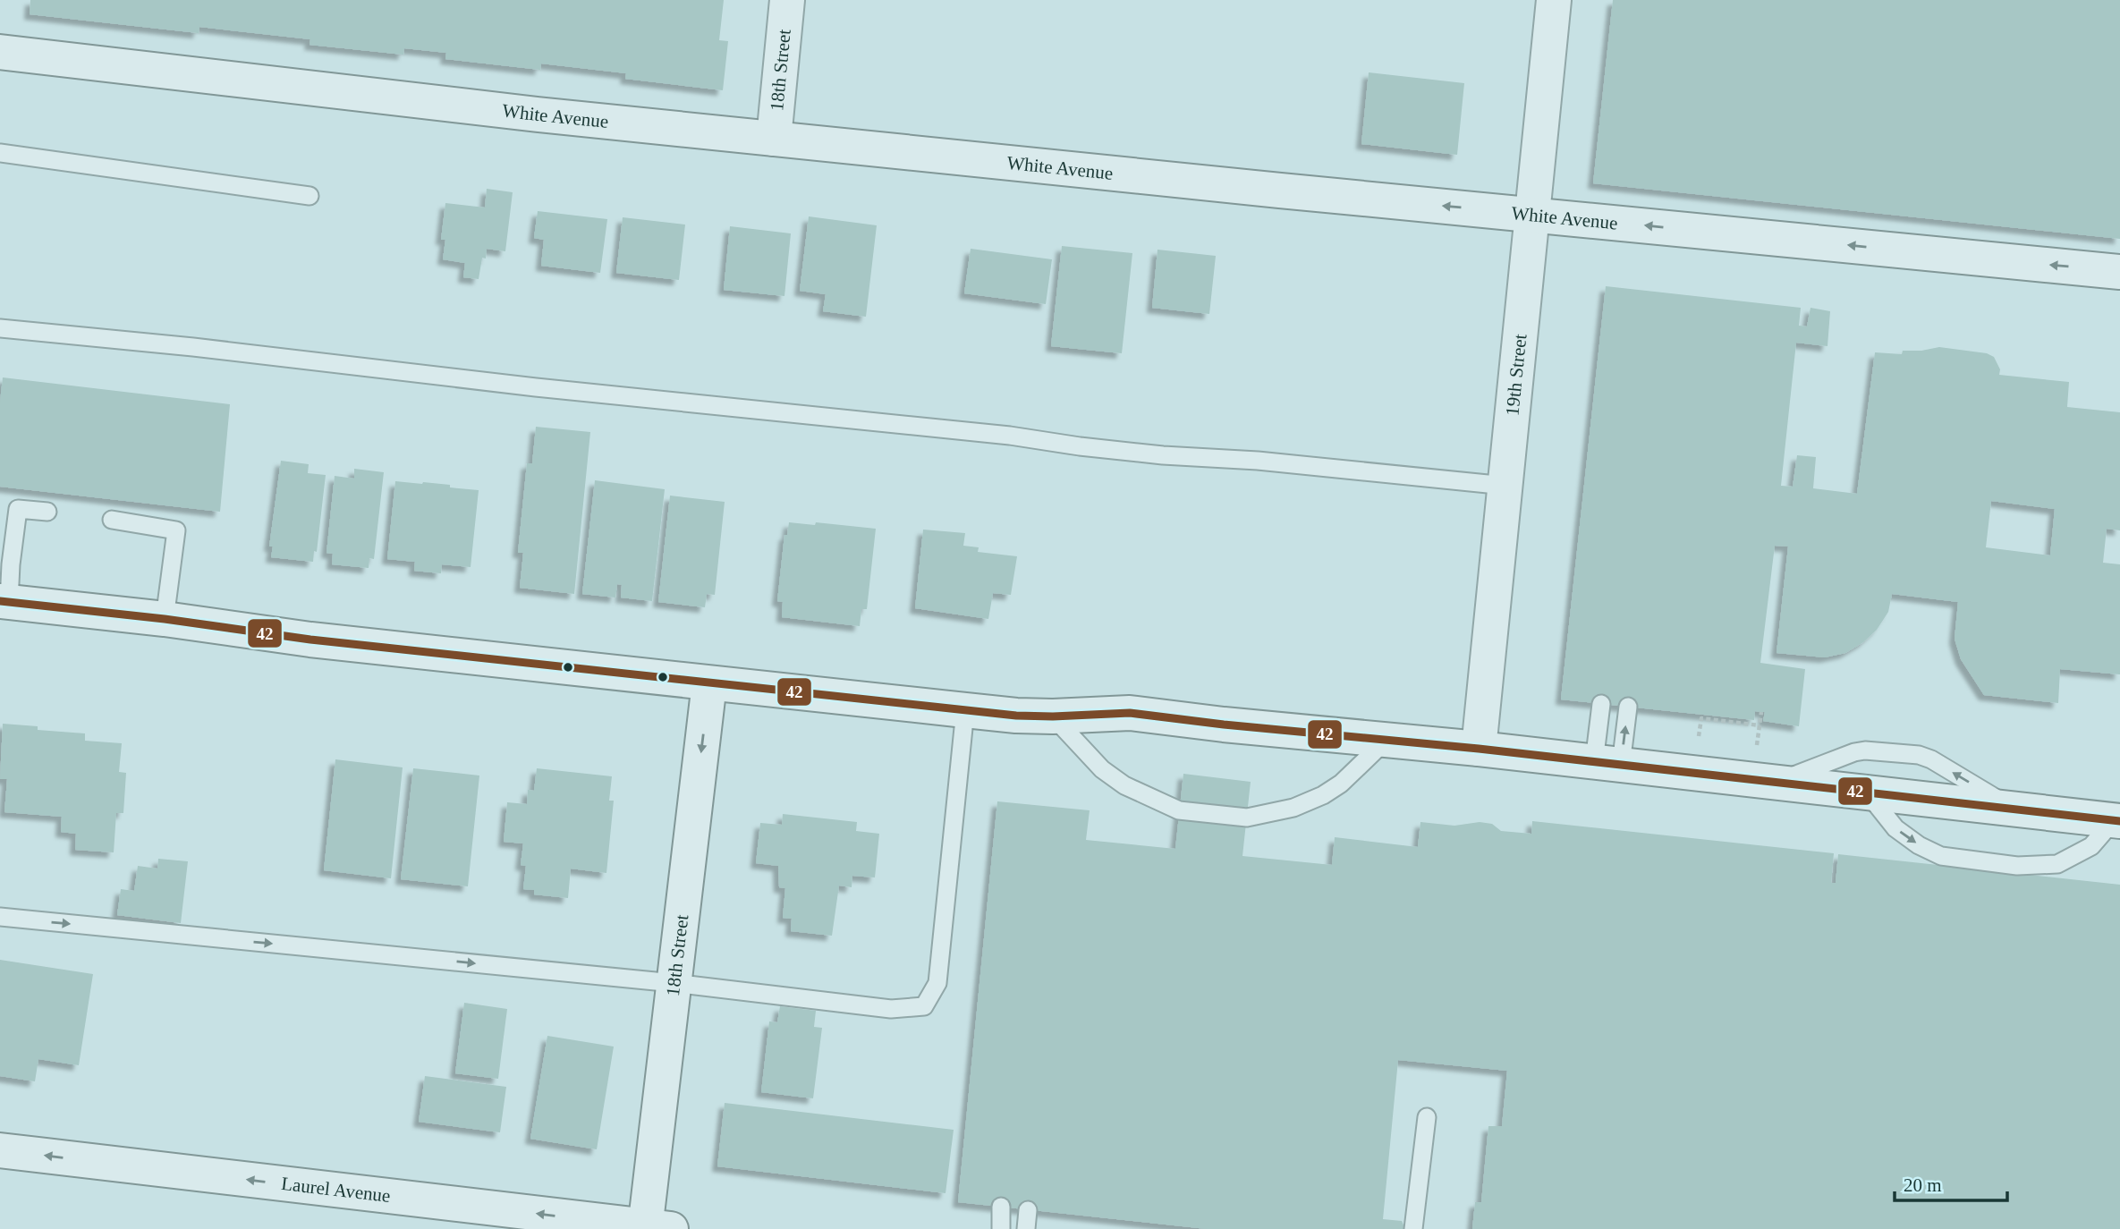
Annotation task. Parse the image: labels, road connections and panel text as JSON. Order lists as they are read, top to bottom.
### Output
{
  "streets": {
    "street": [
      "18th Street",
      "White Avenue",
      "19th Street",
      "Laurel Avenue"
    ]
  },
  "crossings": [
    ["18th Street", "White Avenue"],
    ["18th Street", "Laurel Avenue"],
    ["White Avenue", "19th Street"]
  ],
  "one_way": ["18th Street", "White Avenue", "Laurel Avenue"],
  "lines": ["transit line 42"],
  "scale_bar": "20 m"
}
